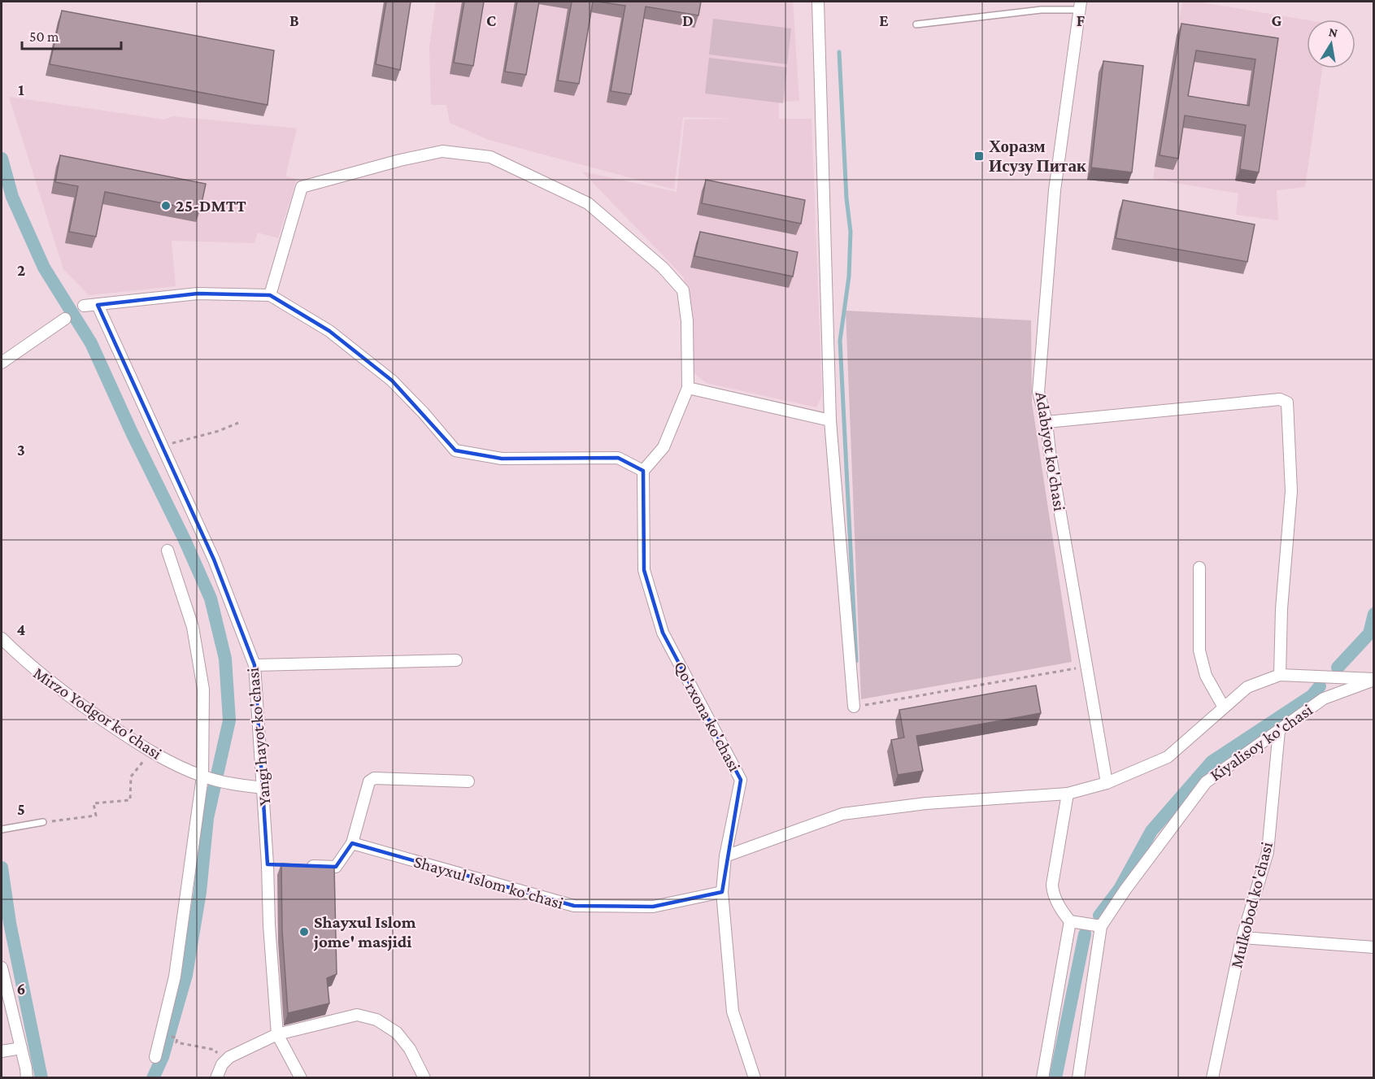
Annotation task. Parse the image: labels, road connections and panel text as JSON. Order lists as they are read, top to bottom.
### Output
{
  "streets": {
    "street": [
      "Adabiyot ko'chasi",
      "Mirzo Yodgor ko'chasi",
      "Qo'rxona ko'chasi",
      "Yangi hayot ko'chasi",
      "Kiyalisoy ko'chasi",
      "Shayxul Islom ko'chasi",
      "Mulkobod ko'chasi"
    ]
  },
  "crossings": [
    ["Mirzo Yodgor ko'chasi", "Yangi hayot ko'chasi"],
    ["Qo'rxona ko'chasi", "Shayxul Islom ko'chasi"],
    ["Kiyalisoy ko'chasi", "Mulkobod ko'chasi"]
  ],
  "places": {
    "transit": ["Хоразм Исузу Питак"],
    "other": ["25-DMTT", "Shayxul Islom jome' masjidi"]
  },
  "scale_bar": "50 m",
  "north": "top",
  "grid": {
    "columns": [
      "B",
      "C",
      "D",
      "E",
      "F",
      "G"
    ],
    "rows": [
      "1",
      "2",
      "3",
      "4",
      "5",
      "6"
    ]
  }
}
